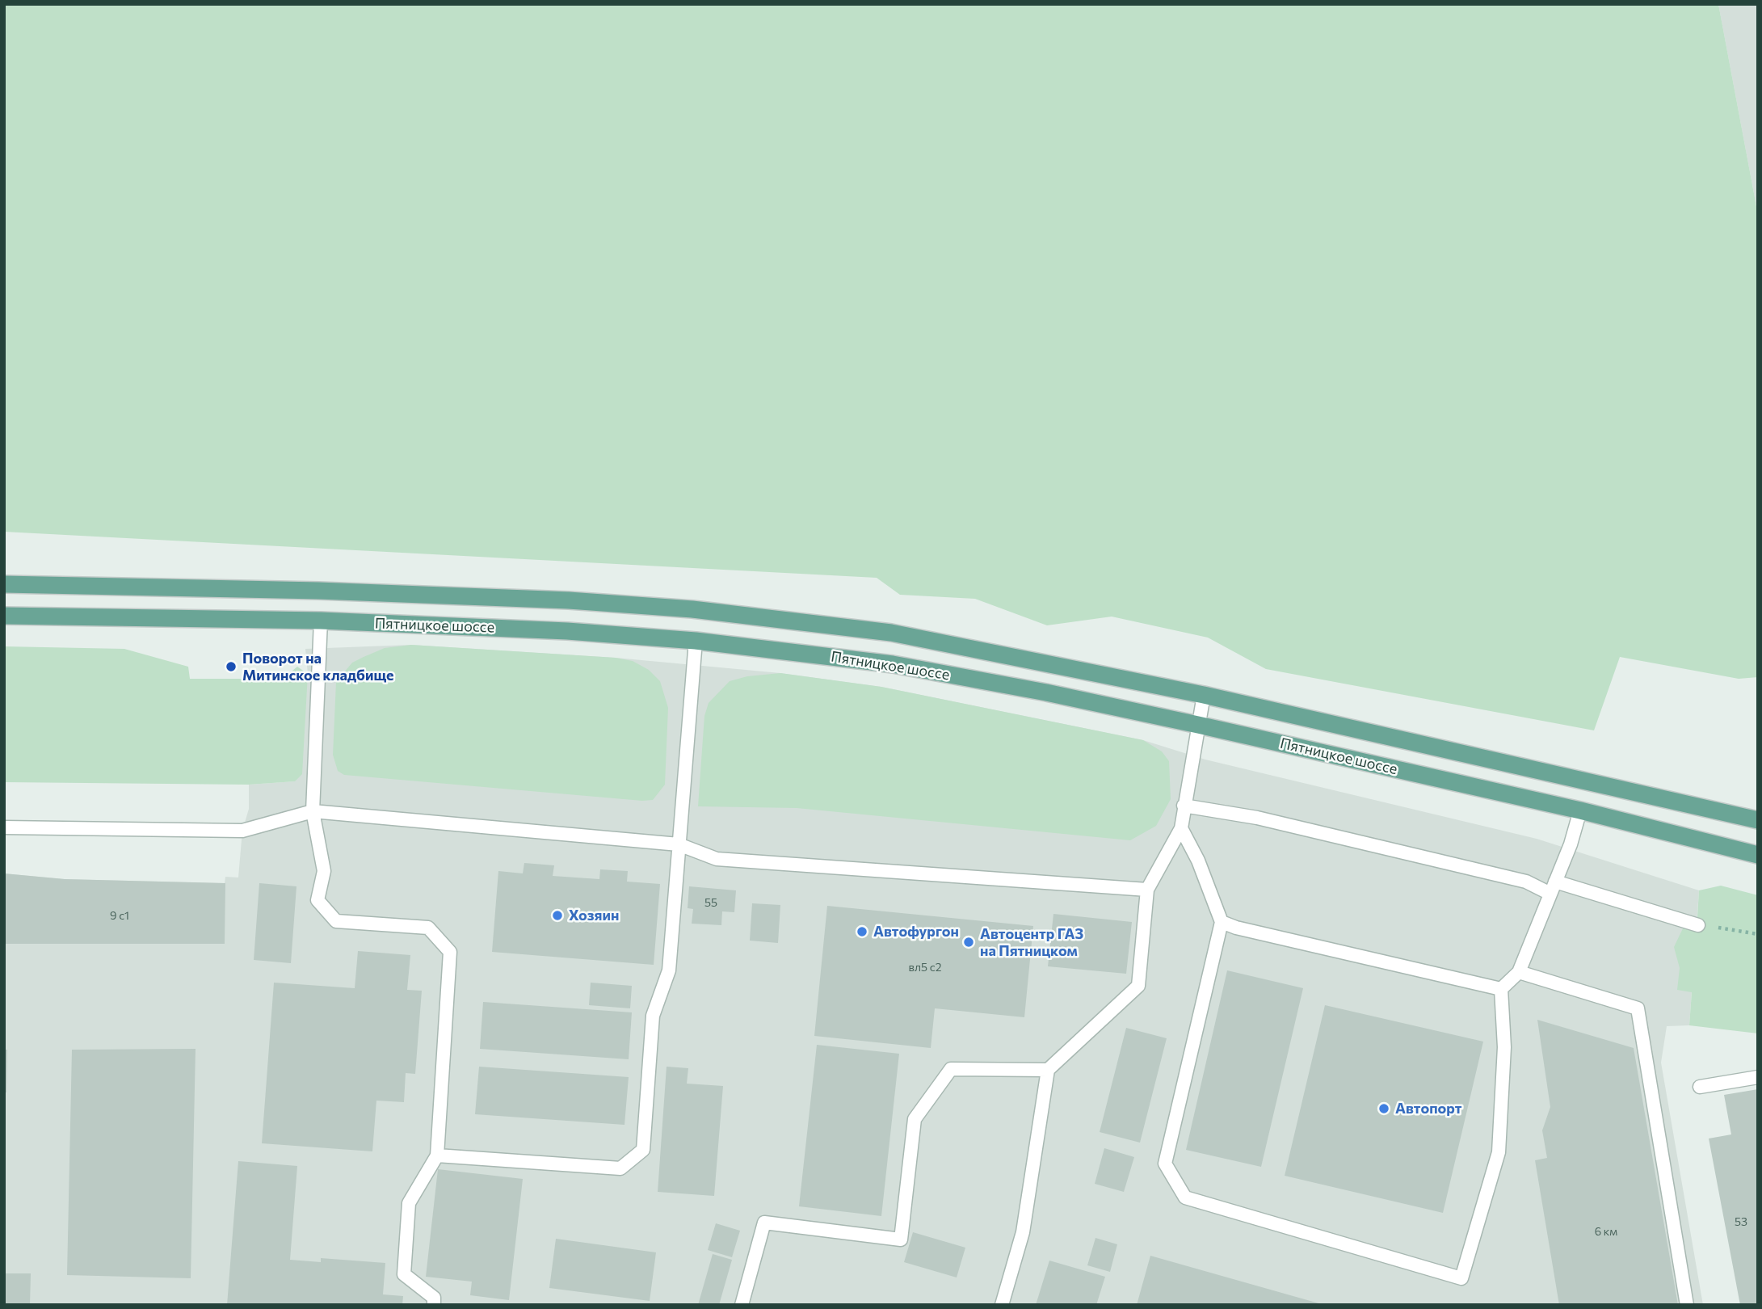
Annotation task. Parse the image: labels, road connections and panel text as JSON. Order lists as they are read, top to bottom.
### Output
{
  "streets": {
    "main road": ["Пятницкое шоссе"]
  },
  "places": [
    "Поворот на Митинское кладбище",
    "Хозяин",
    "Автофургон",
    "Автоцентр ГАЗ на Пятницком",
    "Автопорт"
  ],
  "house_numbers": [
    "55",
    "9 с1",
    "вл5 с2",
    "53",
    "6 км"
  ]
}
